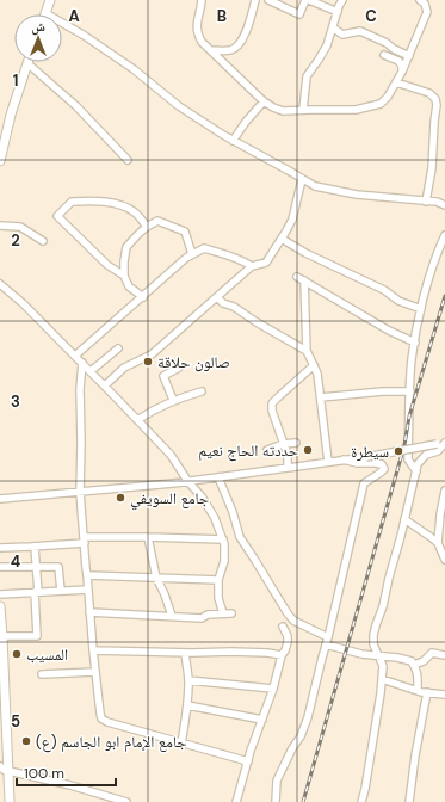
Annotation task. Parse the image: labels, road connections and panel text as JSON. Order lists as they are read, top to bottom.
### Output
{
  "places": [
    "صالون حلاقة",
    "حددته الحاج نعيم",
    "سيطرة",
    "جامع السويفي",
    "المسيب",
    "جامع الإمام ابو الجاسم (ع)"
  ],
  "scale_bar": "100 m",
  "north": "top",
  "grid": {
    "columns": ["A", "B", "C"],
    "rows": [
      "1",
      "2",
      "3",
      "4",
      "5"
    ]
  }
}
